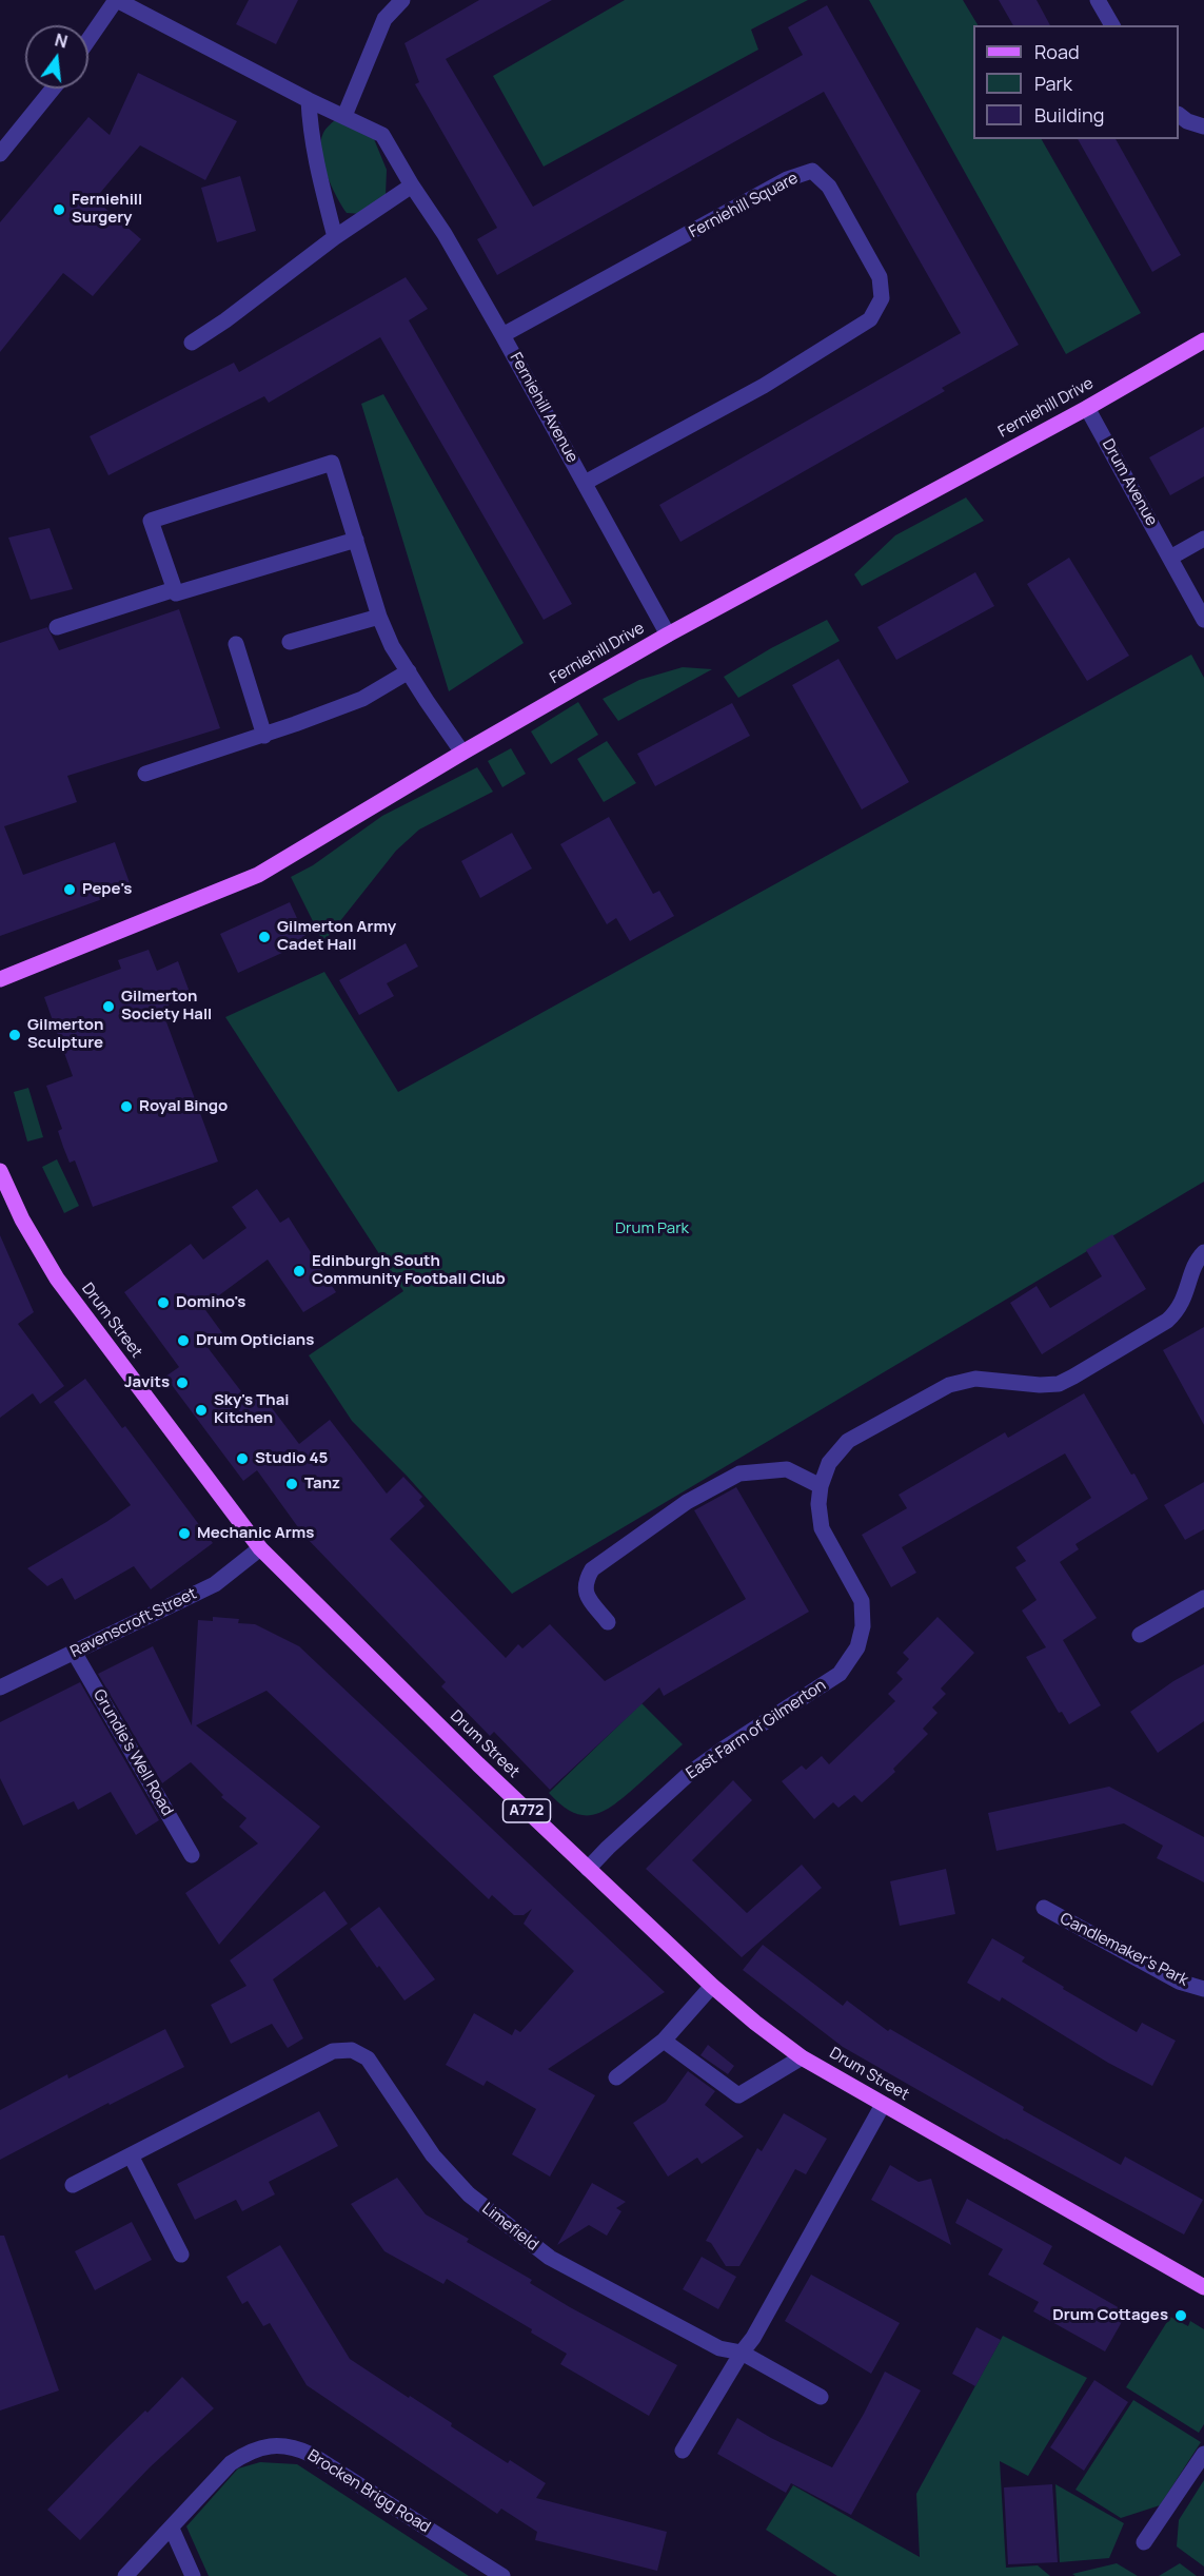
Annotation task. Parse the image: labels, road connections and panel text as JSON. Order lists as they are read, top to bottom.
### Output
{
  "streets": {
    "main road": ["Ferniehill Drive", "Drum Street", "A772"],
    "street": [
      "Ferniehill Square",
      "Ferniehill Avenue",
      "Drum Avenue",
      "Ravenscroft Street",
      "East Farm of Gilmerton",
      "Grundie's Well Road",
      "Candlemaker's Park",
      "Limefield",
      "Brocken Brigg Road"
    ]
  },
  "crossings": [
    ["Ferniehill Square", "Ferniehill Avenue"],
    ["Ferniehill Avenue", "Ferniehill Drive"],
    ["Ferniehill Drive", "Drum Avenue"],
    ["Drum Street", "Ravenscroft Street"],
    ["Drum Street", "East Farm of Gilmerton"],
    ["Ravenscroft Street", "Grundie's Well Road"]
  ],
  "parks": ["Drum Park"],
  "places": [
    "Ferniehill Surgery",
    "Pepe's",
    "Gilmerton Army Cadet Hall",
    "Gilmerton Society Hall",
    "Gilmerton Sculpture",
    "Royal Bingo",
    "Edinburgh South Community Football Club",
    "Domino's",
    "Drum Opticians",
    "Javits",
    "Sky's Thai Kitchen",
    "Studio 45",
    "Tanz",
    "Mechanic Arms",
    "Drum Cottages"
  ],
  "legend": ["Road", "Park", "Building"],
  "north": "top"
}
